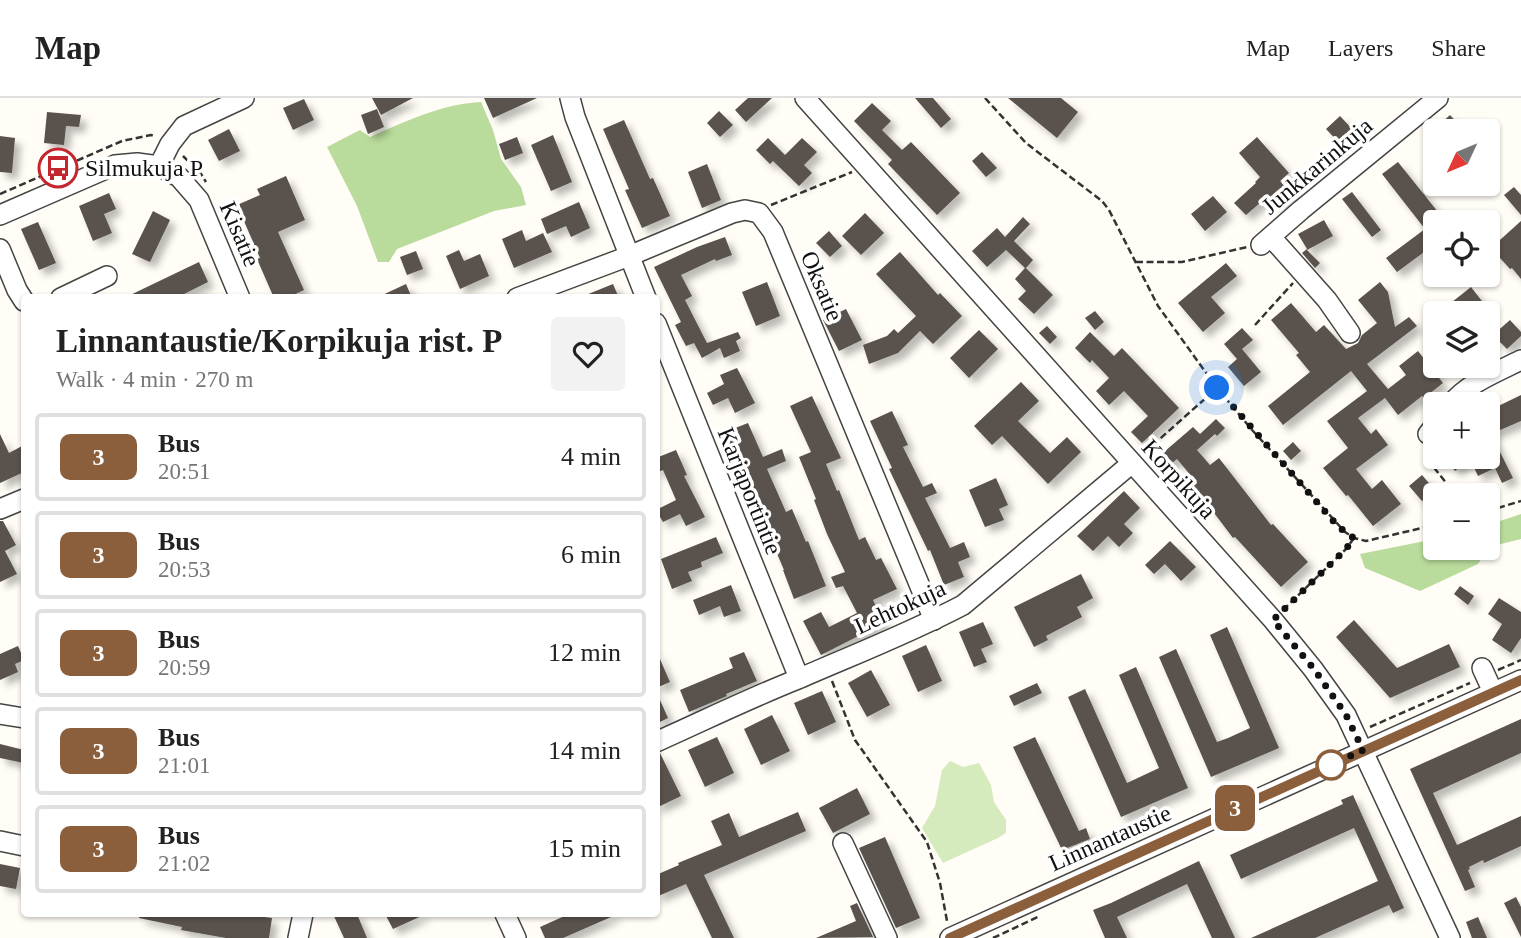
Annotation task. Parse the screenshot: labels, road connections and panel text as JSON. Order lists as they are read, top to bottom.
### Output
{
  "streets": {
    "street": [
      "Junkkarinkuja",
      "Kisatie",
      "Oksatie",
      "Korpikuja",
      "Karjaportintie",
      "Lehtokuja",
      "Linnantaustie"
    ]
  },
  "crossings": [
    ["Oksatie", "Lehtokuja"],
    ["Korpikuja", "Lehtokuja"],
    ["Korpikuja", "Linnantaustie"],
    ["Karjaportintie", "Lehtokuja"]
  ],
  "places": {
    "bus stop": ["Silmukuja P"]
  },
  "lines": ["bus line 3"],
  "north": "bottom left",
  "page": {
    "header": "Map",
    "nav": ["Map", "Layers", "Share"],
    "on_map": "3",
    "map_buttons": ["+", "−"],
    "heading": ["Linnantaustie/Korpikuja rist. P", "Walk · 4 min · 270 m"],
    "list": [
      {
        "mark": "3",
        "name": "Bus",
        "note": "20:51",
        "value": "4 min"
      },
      {
        "mark": "3",
        "name": "Bus",
        "note": "20:53",
        "value": "6 min"
      },
      {
        "mark": "3",
        "name": "Bus",
        "note": "20:59",
        "value": "12 min"
      },
      {
        "mark": "3",
        "name": "Bus",
        "note": "21:01",
        "value": "14 min"
      },
      {
        "mark": "3",
        "name": "Bus",
        "note": "21:02",
        "value": "15 min"
      }
    ]
  }
}
